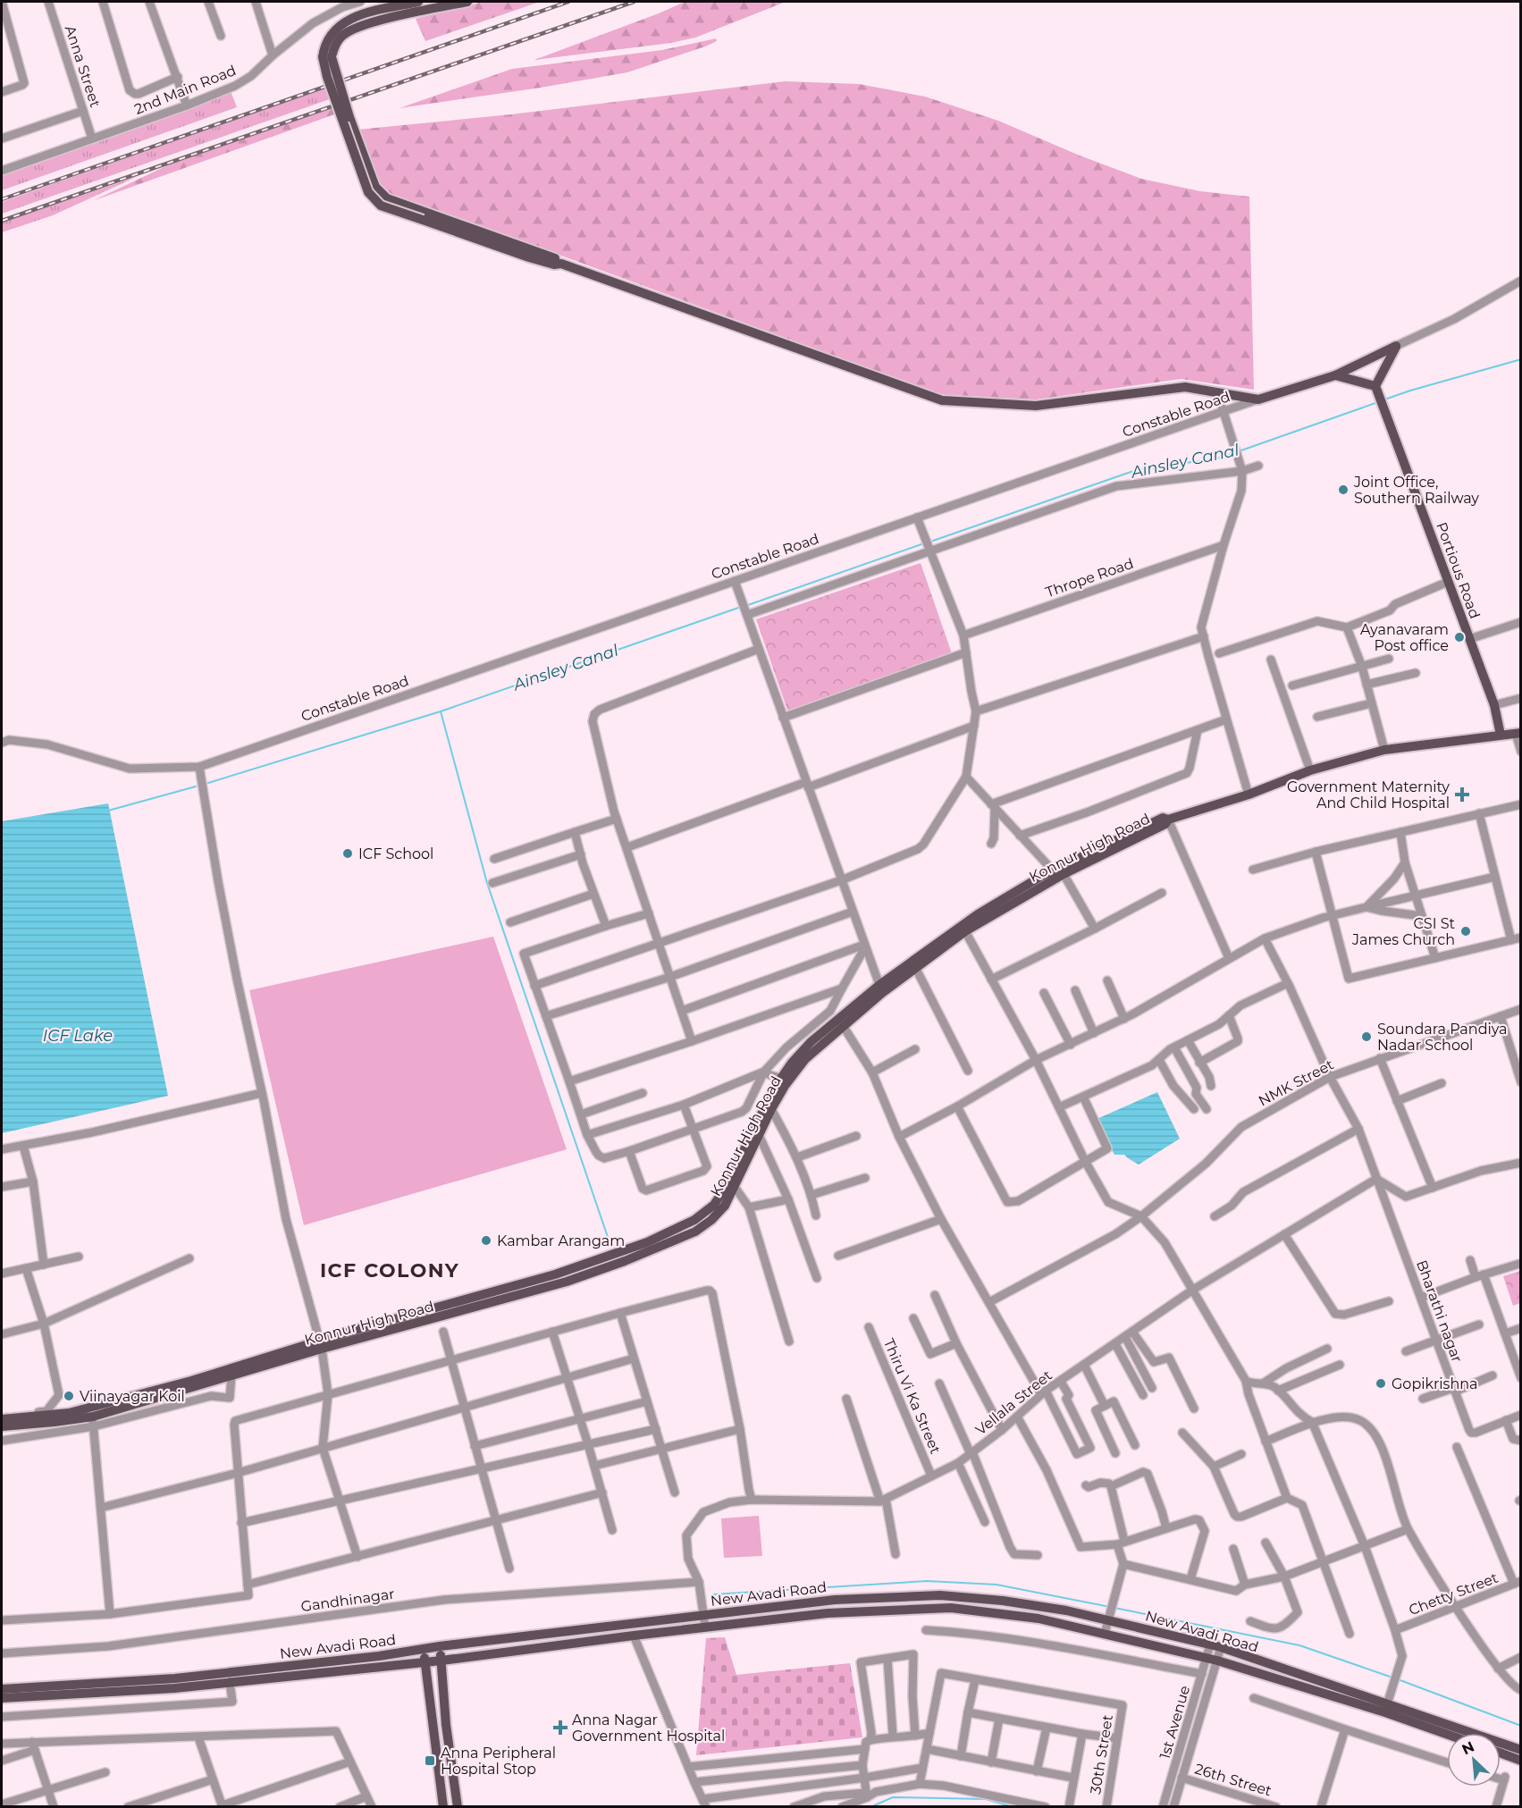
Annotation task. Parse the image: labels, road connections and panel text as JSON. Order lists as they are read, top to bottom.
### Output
{
  "streets": {
    "main road": [
      "Constable Road",
      "Portious Road",
      "Konnur High Road",
      "New Avadi Road"
    ],
    "street": [
      "Anna Street",
      "2nd Main Road",
      "Thrope Road",
      "NMK Street",
      "Bharathi nagar",
      "Thiru Vi Ka Street",
      "Vellala Street",
      "Chetty Street",
      "Gandhinagar",
      "1st Avenue",
      "30th Street",
      "26th Street"
    ]
  },
  "crossings": [
    ["Anna Street", "2nd Main Road"],
    ["Portious Road", "Konnur High Road"],
    ["NMK Street", "Bharathi nagar"],
    ["Bharathi nagar", "Vellala Street"],
    ["Thiru Vi Ka Street", "Vellala Street"],
    ["Vellala Street", "New Avadi Road"],
    ["Vellala Street", "Gandhinagar"],
    ["New Avadi Road", "1st Avenue"],
    ["1st Avenue", "26th Street"]
  ],
  "districts": ["ICF COLONY"],
  "water": ["Ainsley Canal", "ICF Lake"],
  "places": {
    "other": [
      "Joint Office, Southern Railway",
      "Ayanavaram Post office",
      "ICF School",
      "CSI St James Church",
      "Soundara Pandiya Nadar School",
      "Kambar Arangam",
      "Gopikrishna",
      "Viinayagar Koil"
    ],
    "health": ["Government Maternity And Child Hospital", "Anna Nagar Government Hospital"],
    "transit": ["Anna Peripheral Hospital Stop"]
  },
  "north": "top left"
}
